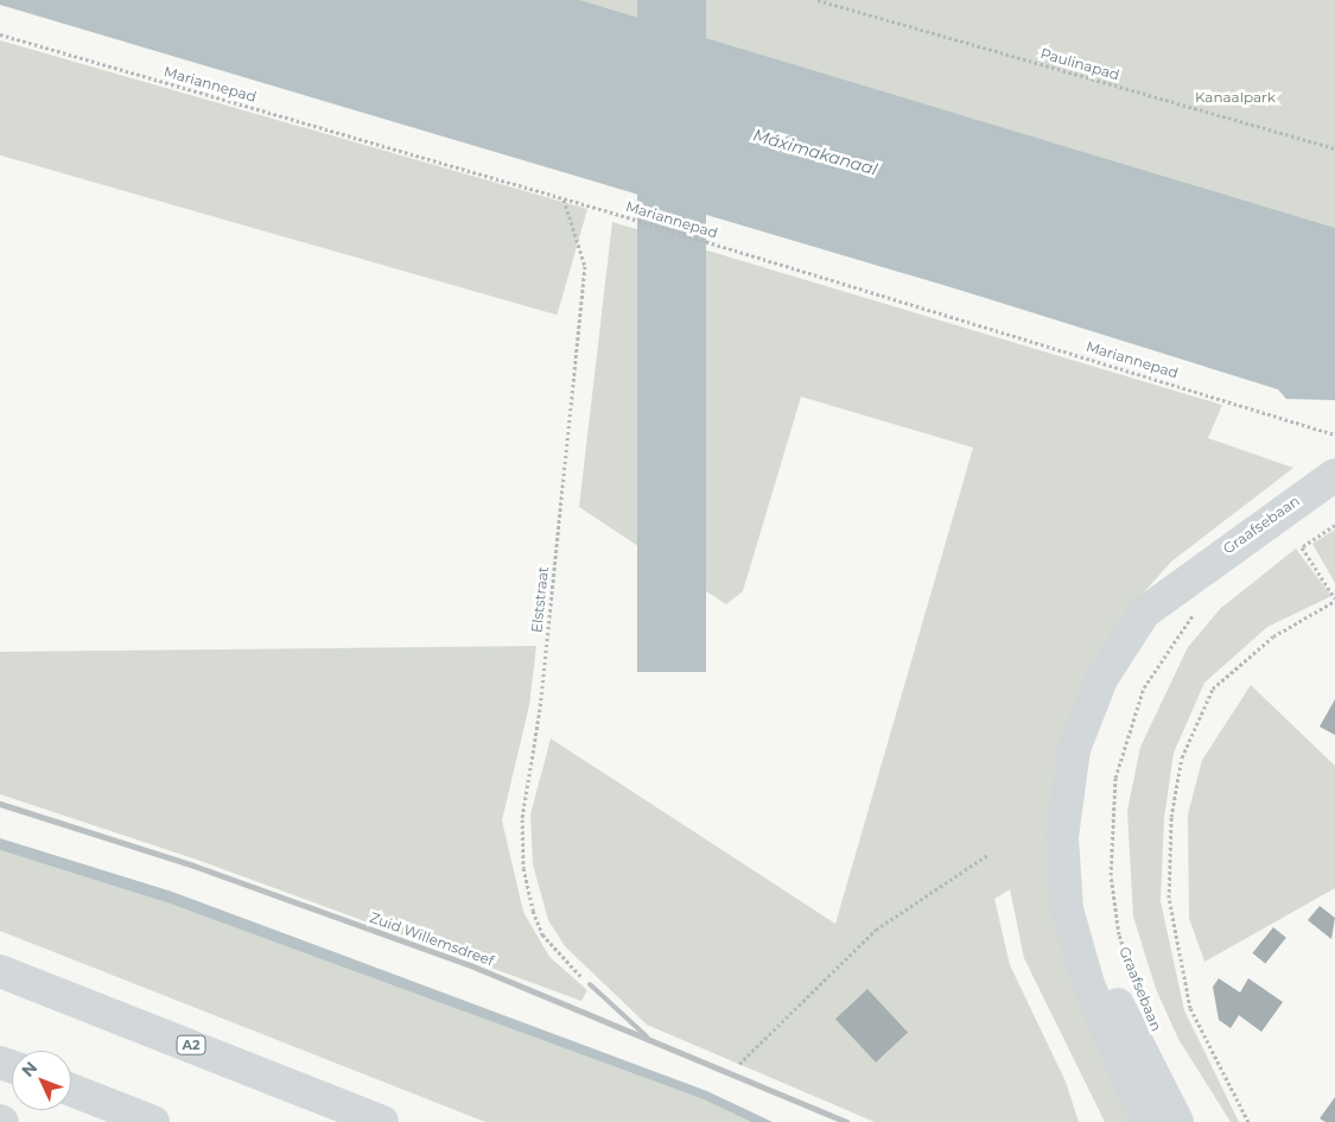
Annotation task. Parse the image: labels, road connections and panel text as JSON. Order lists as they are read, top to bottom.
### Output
{
  "streets": {
    "main road": ["Graafsebaan", "A2"],
    "street": ["Zuid Willemsdreef"],
    "path": ["Paulinapad", "Mariannepad", "Elststraat"]
  },
  "crossings": [
    ["Mariannepad", "Elststraat"]
  ],
  "water": ["Máximakanaal"],
  "parks": ["Kanaalpark"],
  "north": "top left"
}
